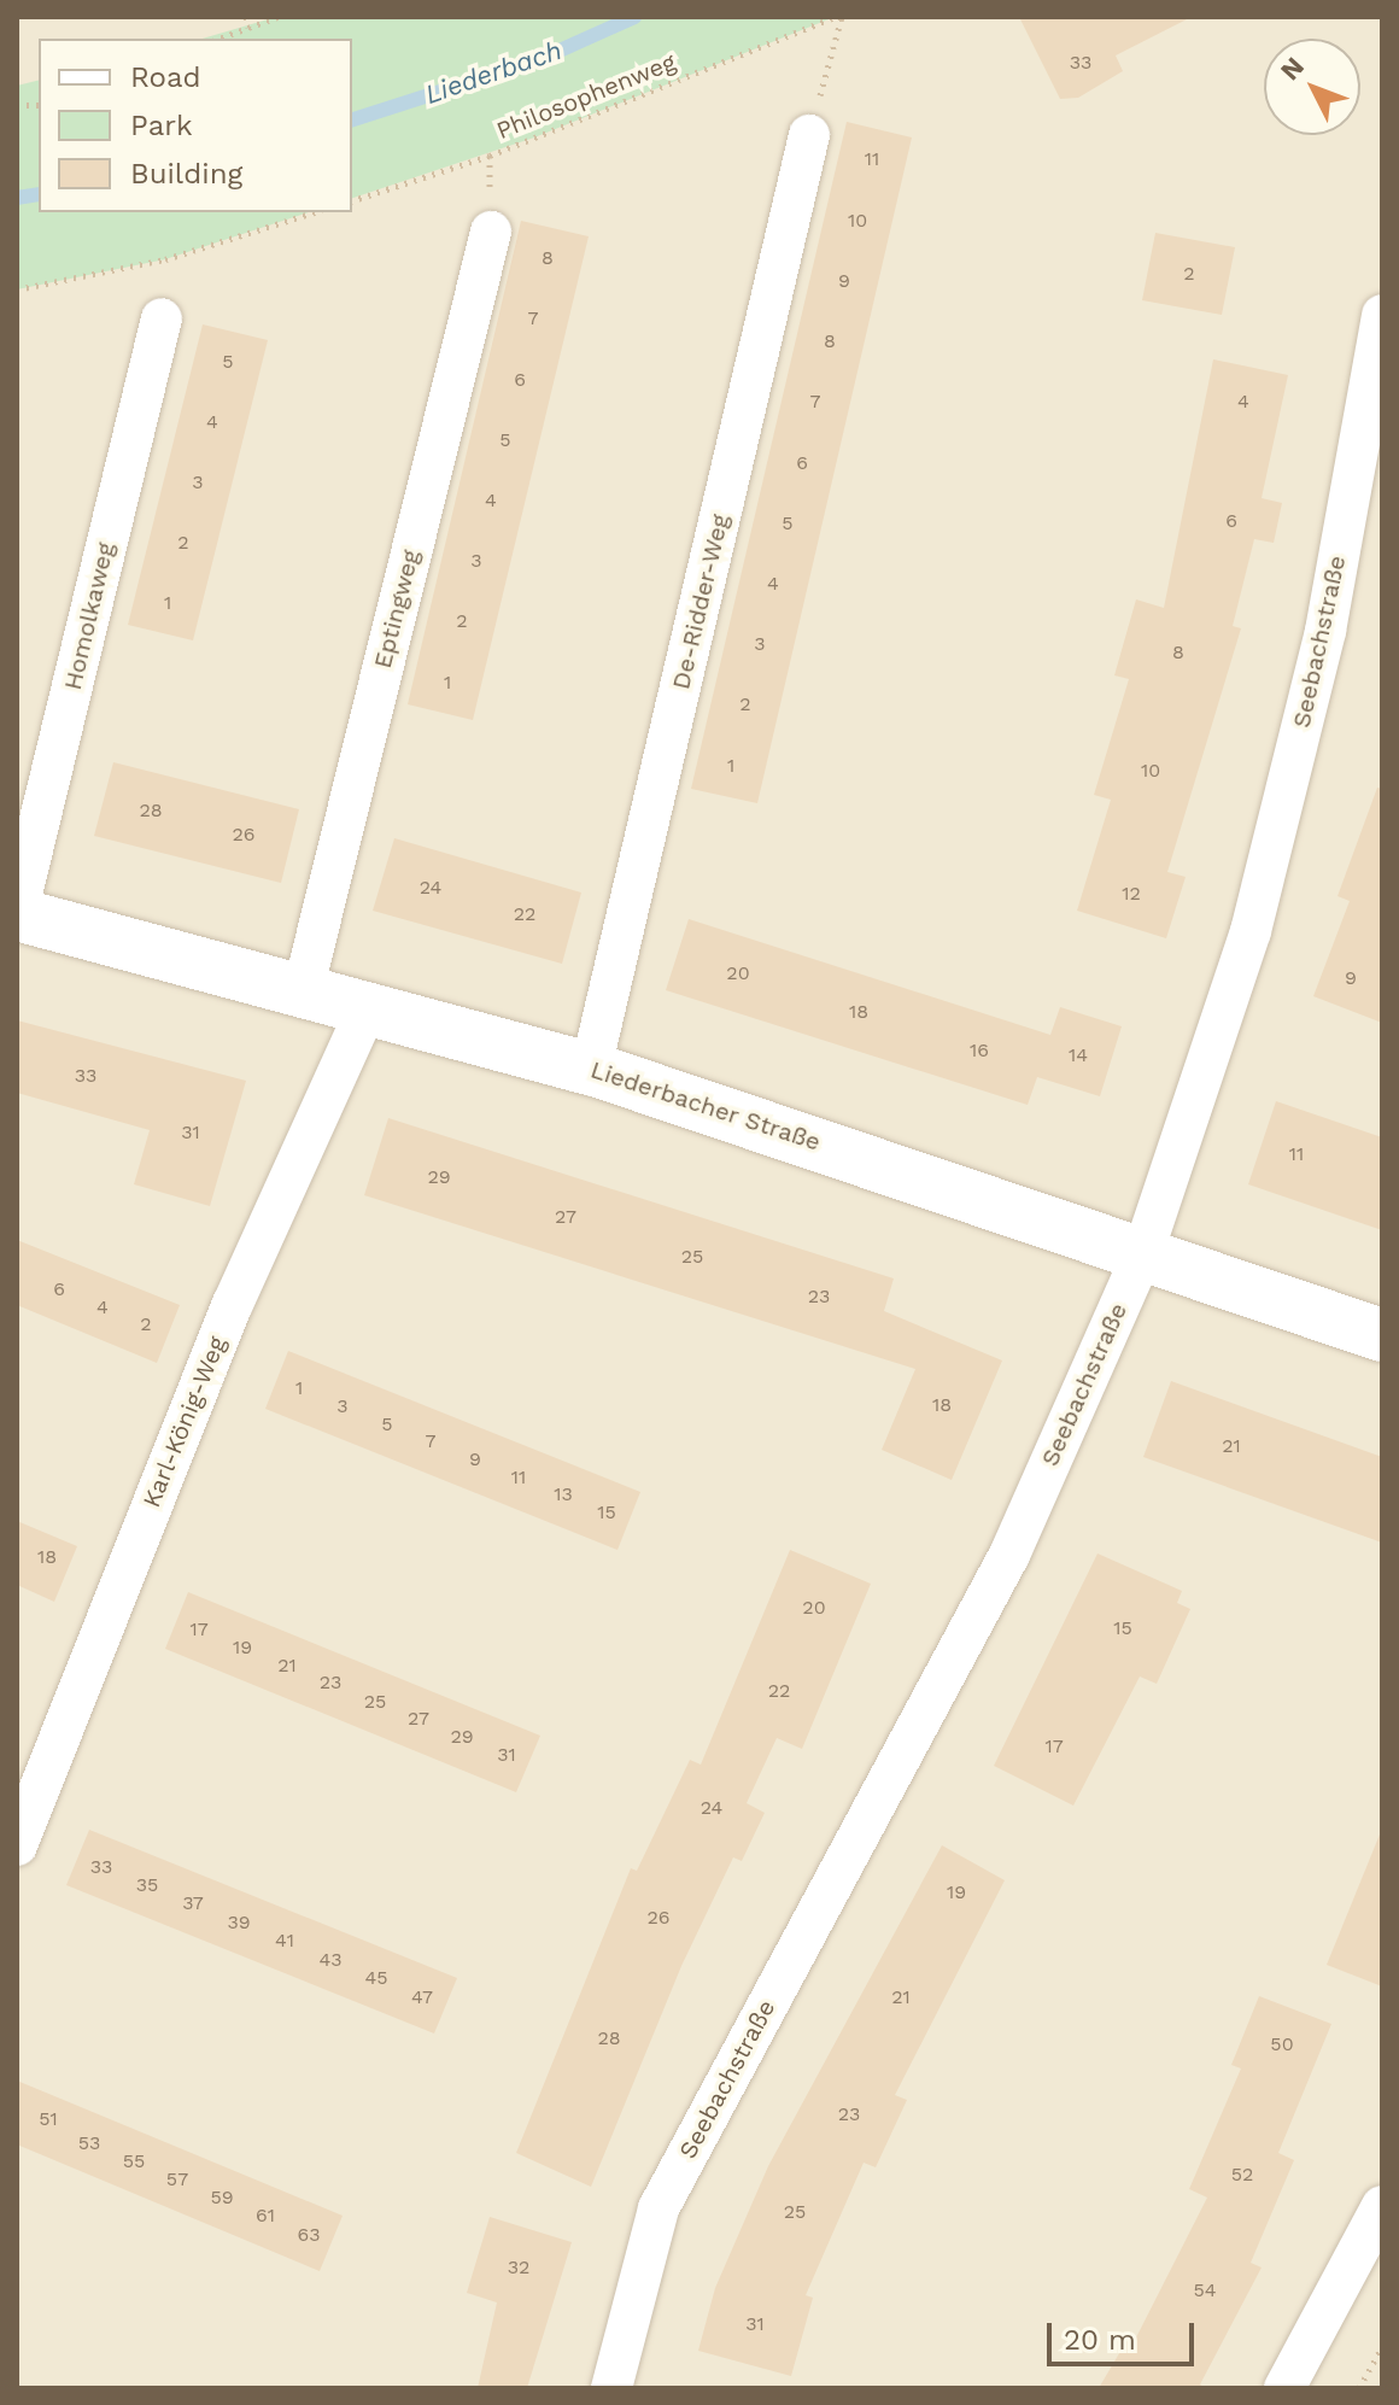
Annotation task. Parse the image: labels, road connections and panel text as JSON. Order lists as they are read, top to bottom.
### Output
{
  "streets": {
    "street": [
      "De-Ridder-Weg",
      "Eptingweg",
      "Homolkaweg",
      "Seebachstraße",
      "Liederbacher Straße",
      "Karl-König-Weg"
    ],
    "path": ["Philosophenweg"]
  },
  "crossings": [
    ["De-Ridder-Weg", "Liederbacher Straße"],
    ["Eptingweg", "Liederbacher Straße"],
    ["Homolkaweg", "Liederbacher Straße"],
    ["Seebachstraße", "Liederbacher Straße"],
    ["Liederbacher Straße", "Karl-König-Weg"]
  ],
  "water": ["Liederbach"],
  "house_numbers": [
    "33",
    "11",
    "10",
    "8",
    "2",
    "9",
    "7",
    "8",
    "5",
    "6",
    "7",
    "4",
    "4",
    "5",
    "6",
    "3",
    "4",
    "6",
    "5",
    "2",
    "3",
    "4",
    "1",
    "2",
    "3",
    "8",
    "1",
    "2",
    "1",
    "10",
    "28",
    "26",
    "24",
    "12",
    "22",
    "20",
    "9",
    "18",
    "16",
    "14",
    "33",
    "31",
    "11",
    "29",
    "27",
    "25",
    "6",
    "23",
    "4",
    "2",
    "1",
    "18",
    "3",
    "5",
    "7",
    "21",
    "9",
    "11",
    "13",
    "15",
    "18",
    "20",
    "15",
    "17",
    "19",
    "21",
    "23",
    "22",
    "25",
    "27",
    "29",
    "17",
    "31",
    "24",
    "33",
    "35",
    "19",
    "37",
    "26",
    "39",
    "41",
    "43",
    "45",
    "47",
    "21",
    "28",
    "50",
    "23",
    "51",
    "53",
    "55",
    "52",
    "57",
    "59",
    "25",
    "61",
    "63",
    "32",
    "54",
    "31"
  ],
  "legend": ["Road", "Park", "Building"],
  "scale_bar": "20 m",
  "north": "top left"
}
